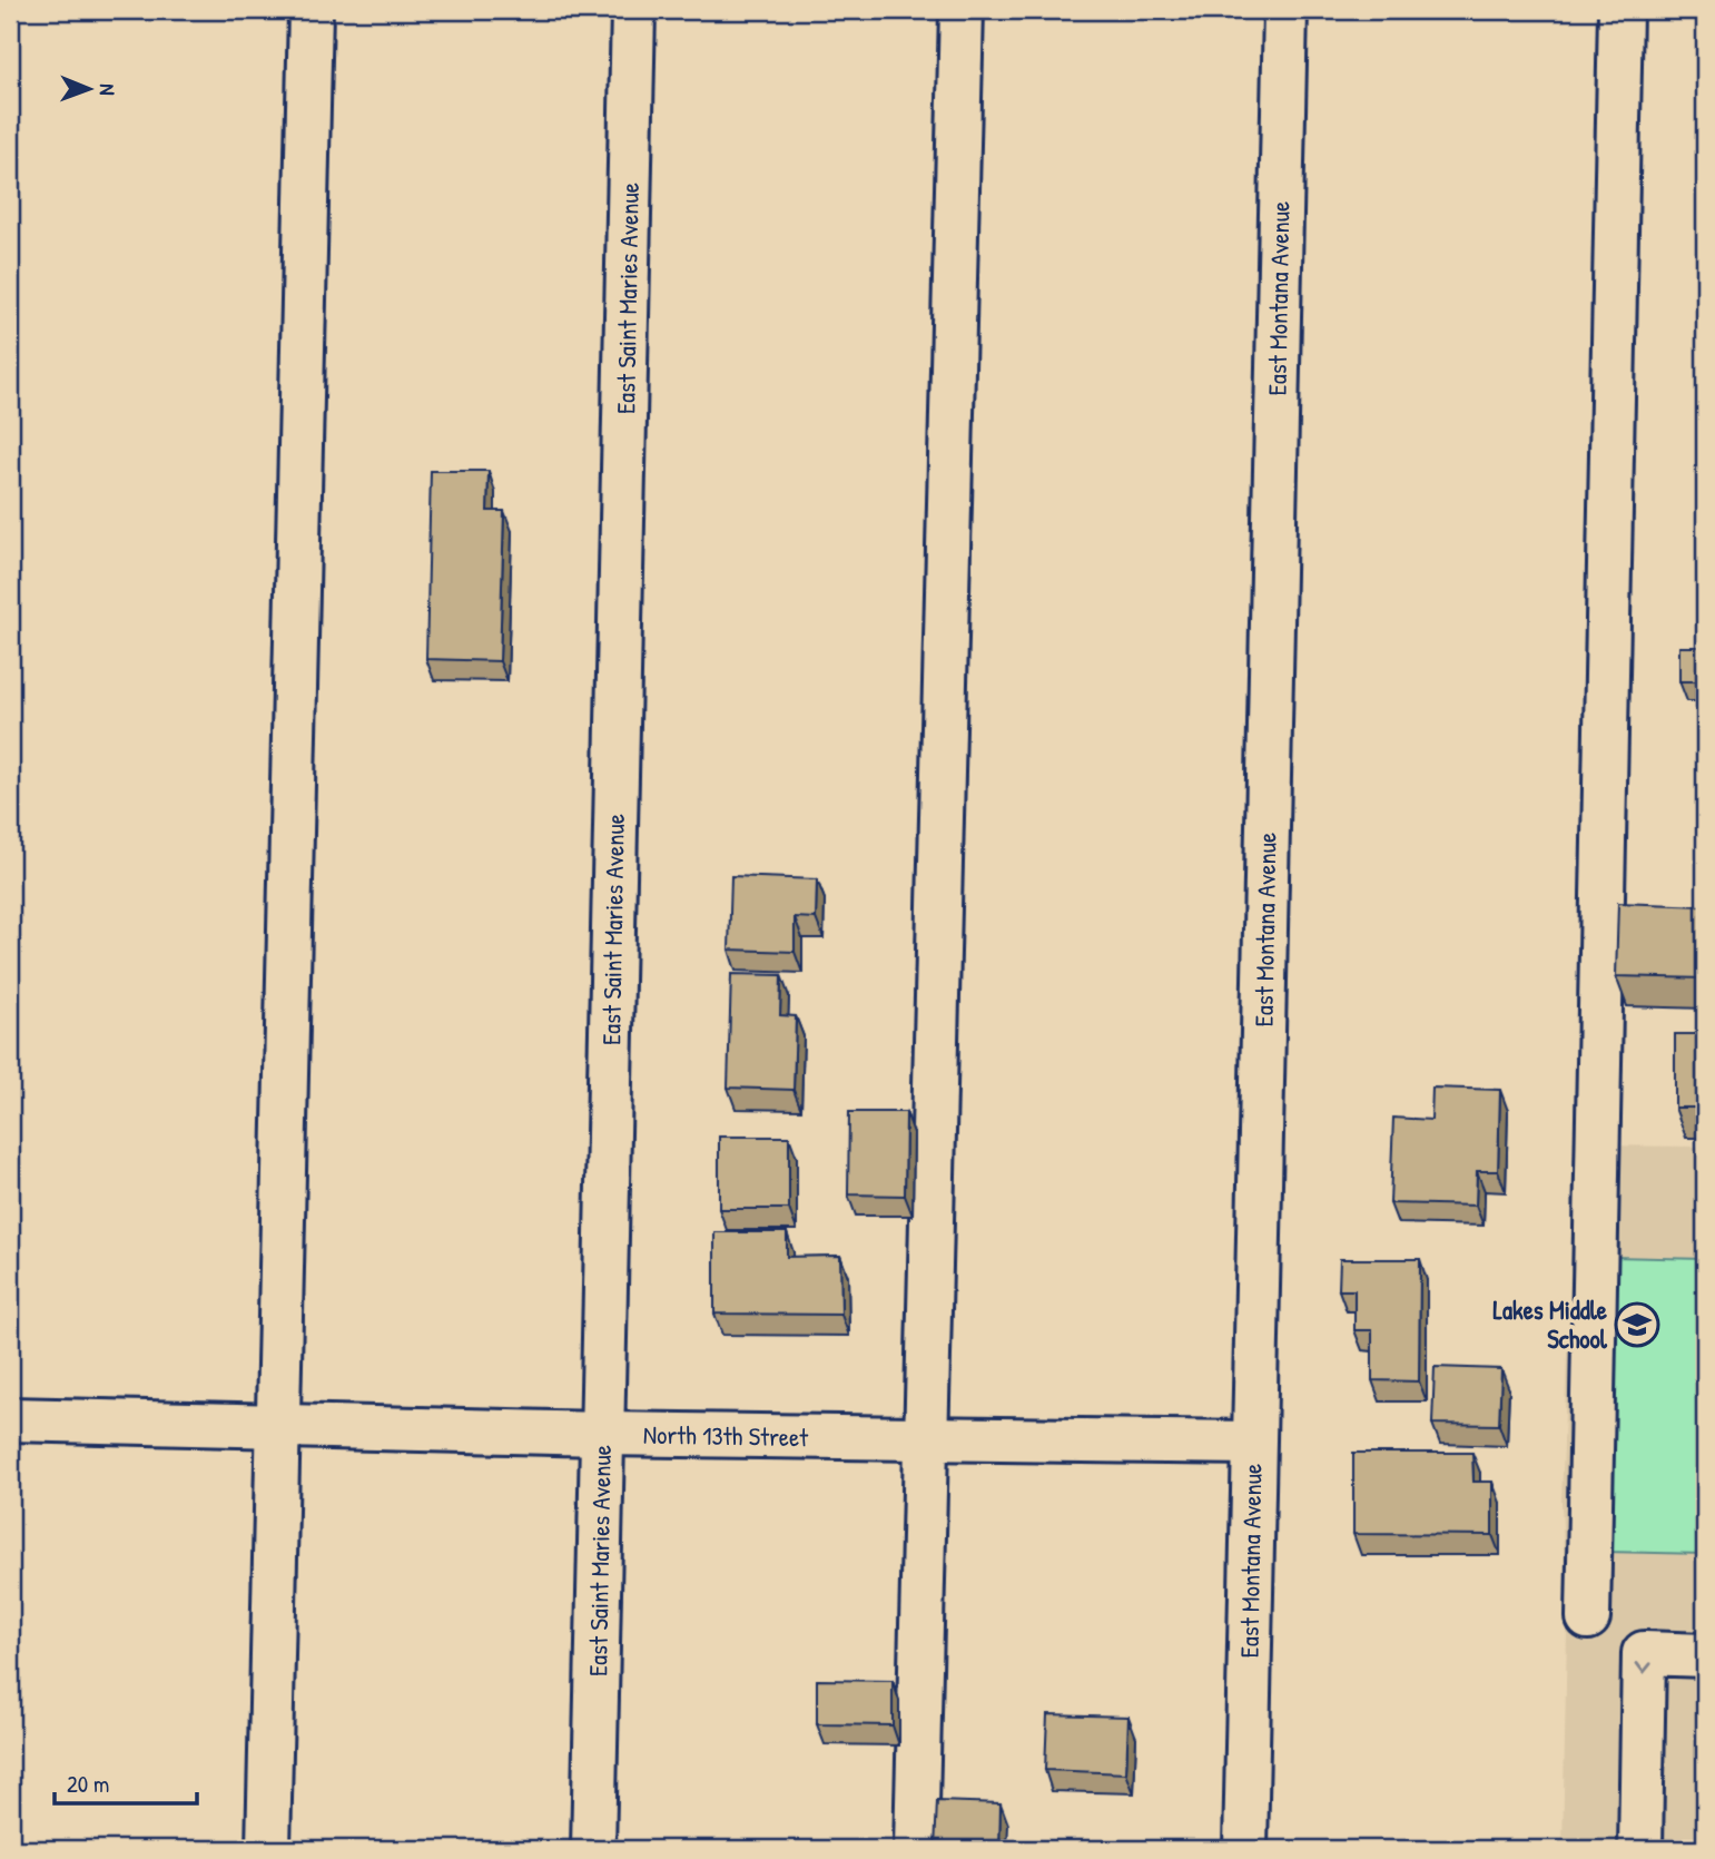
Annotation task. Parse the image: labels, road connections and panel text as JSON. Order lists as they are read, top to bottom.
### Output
{
  "streets": {
    "street": ["East Saint Maries Avenue", "East Montana Avenue", "North 13th Street"]
  },
  "crossings": [
    ["East Saint Maries Avenue", "North 13th Street"],
    ["East Montana Avenue", "North 13th Street"]
  ],
  "places": {
    "school or university": ["Lakes Middle School"]
  },
  "scale_bar": "20 m",
  "north": "right"
}
